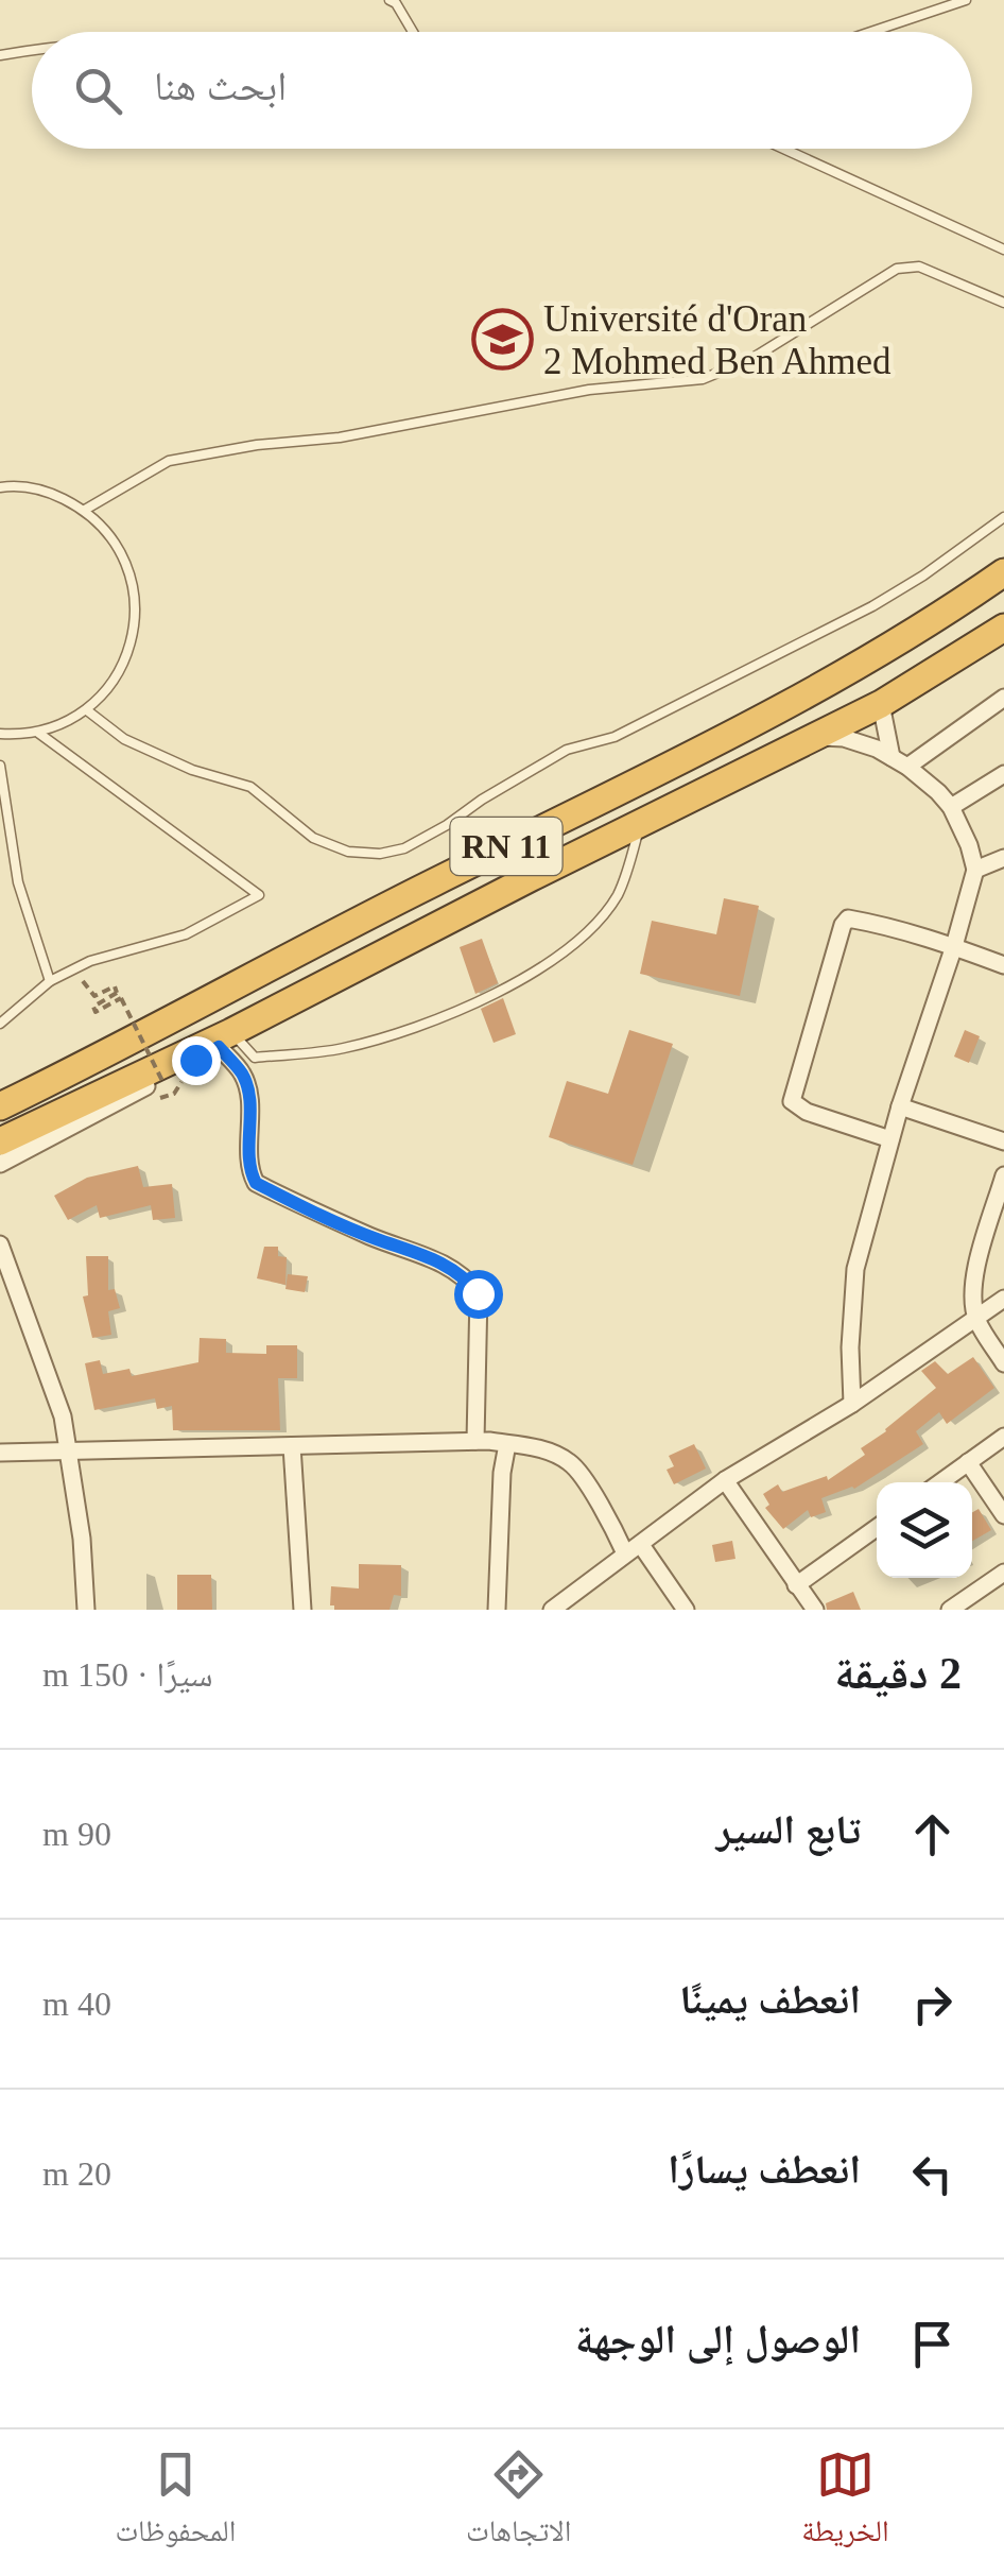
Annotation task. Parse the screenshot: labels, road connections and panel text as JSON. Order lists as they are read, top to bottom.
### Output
{
  "streets": {
    "highway": ["RN 11"]
  },
  "places": {
    "school or university": ["Université d'Oran 2 Mohmed Ben Ahmed"]
  },
  "page": {
    "search": "ابحث هنا",
    "heading": ["2 دقيقة", "سيرًا · 150 m"],
    "list": [
      ["تابع السير", "90 m"],
      ["انعطف يمينًا", "40 m"],
      ["انعطف يسارًا", "20 m"],
      "الوصول إلى الوجهة"
    ],
    "nav": ["الخريطة", "الاتجاهات", "المحفوظات"]
  }
}
